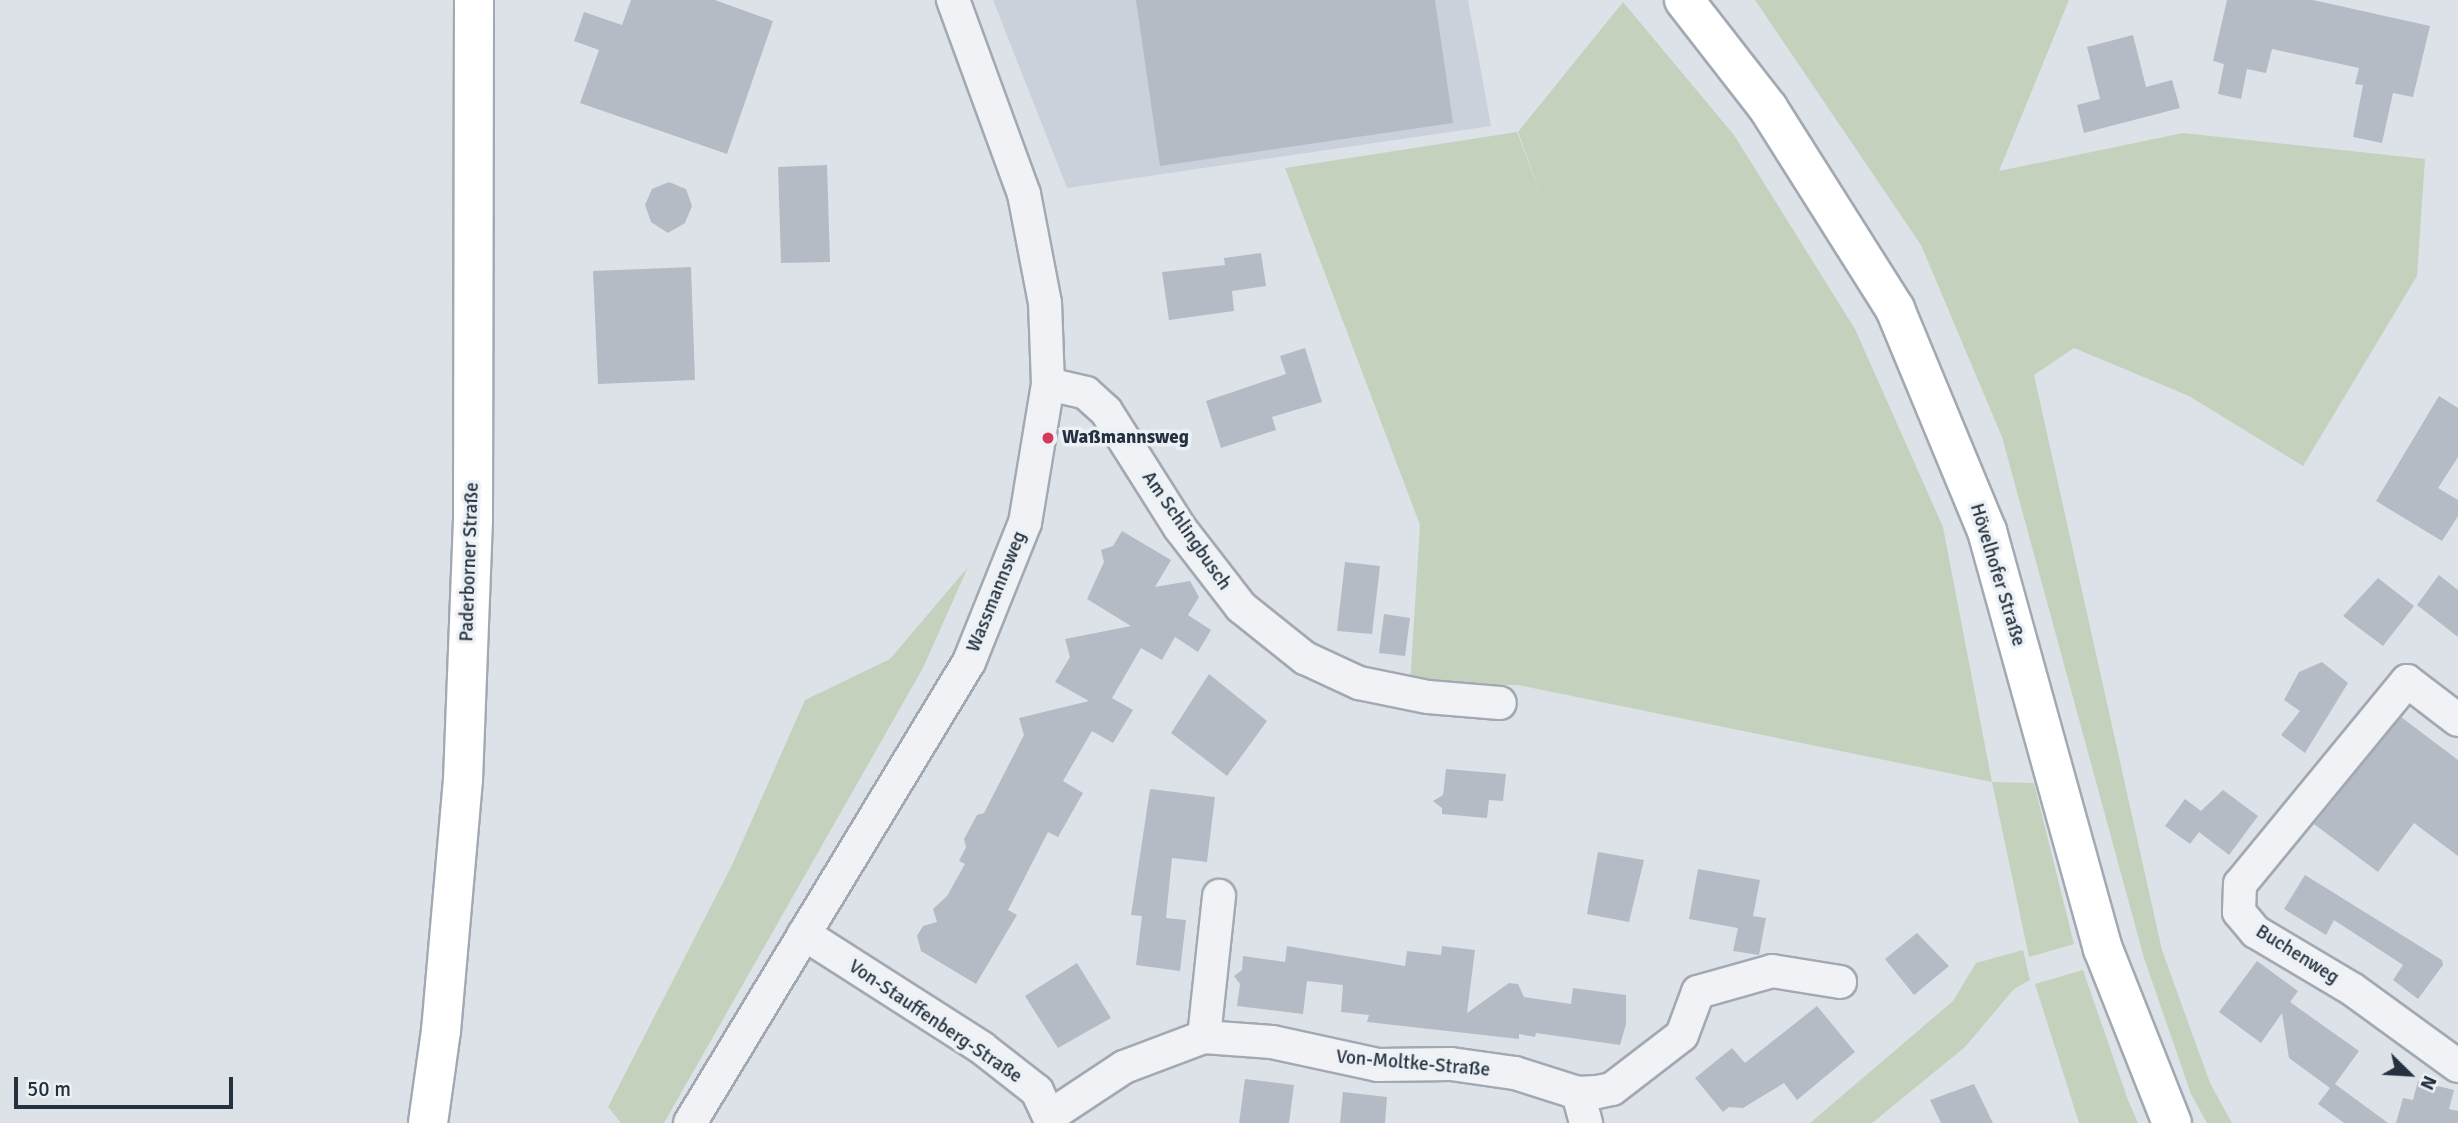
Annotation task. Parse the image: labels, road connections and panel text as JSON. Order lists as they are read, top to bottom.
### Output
{
  "streets": {
    "main road": ["Paderborner Straße", "Hövelhofer Straße"],
    "street": [
      "Am Schlingbusch",
      "Wassmannsweg",
      "Buchenweg",
      "Von-Stauffenberg-Straße",
      "Von-Moltke-Straße"
    ]
  },
  "crossings": [
    ["Am Schlingbusch", "Wassmannsweg"],
    ["Wassmannsweg", "Von-Stauffenberg-Straße"],
    ["Von-Stauffenberg-Straße", "Von-Moltke-Straße"]
  ],
  "places": ["Waßmannsweg"],
  "scale_bar": "50 m",
  "north": "bottom right"
}
